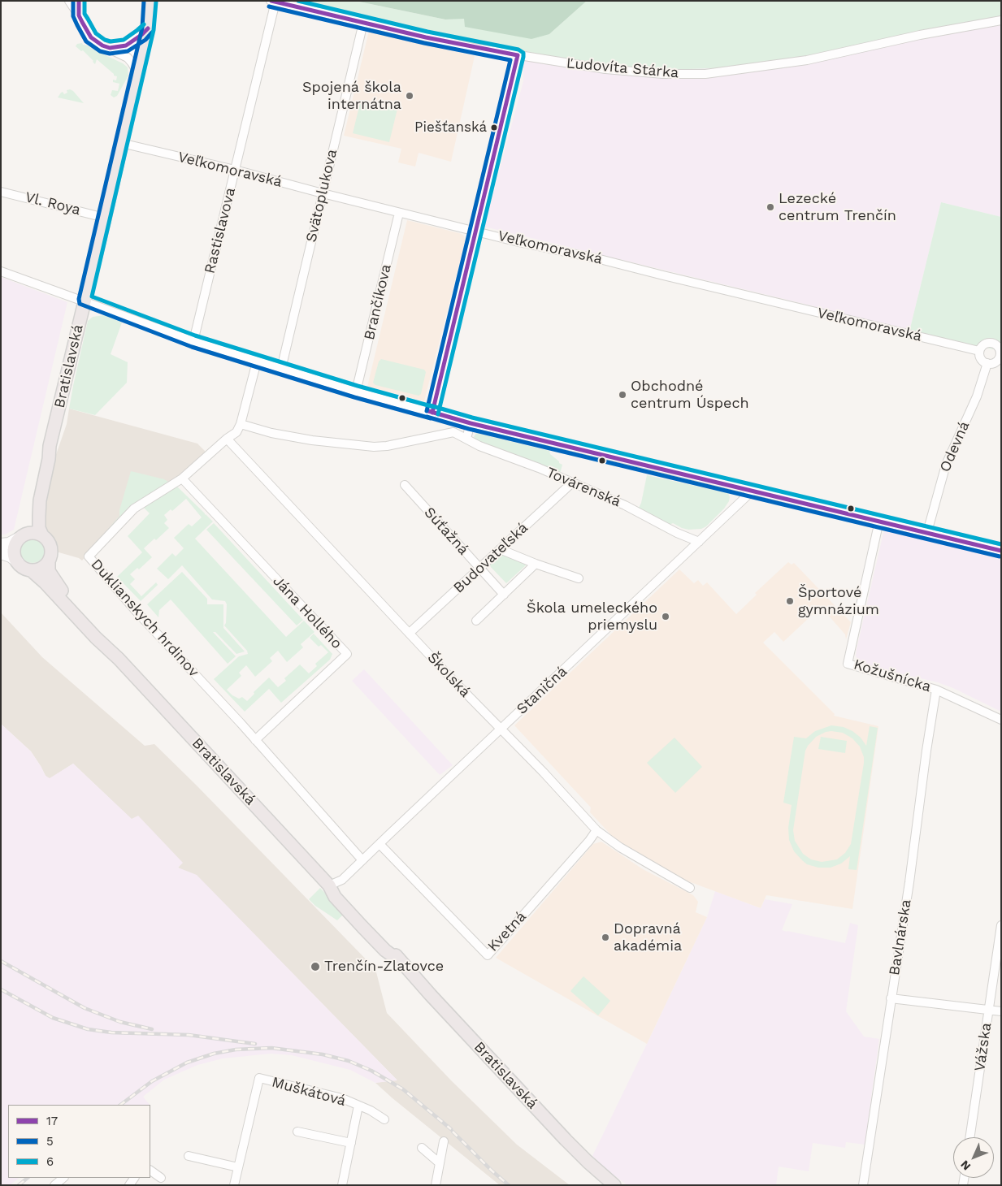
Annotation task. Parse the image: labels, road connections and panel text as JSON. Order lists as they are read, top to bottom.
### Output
{
  "streets": {
    "main road": ["Bratislavská"],
    "street": [
      "Ľudovíta Stárka",
      "Veľkomoravská",
      "Svätoplukova",
      "Vl. Roya",
      "Rastislavova",
      "Brančíkova",
      "Odevná",
      "Továrenská",
      "Súťažná",
      "Budovateľská",
      "Jána Hollého",
      "Duklianskych hrdinov",
      "Školská",
      "Kožušnícka",
      "Staničná",
      "Kvetná",
      "Bavlnárska",
      "Vážska",
      "Muškátová"
    ]
  },
  "crossings": [
    ["Ľudovíta Stárka", "Svätoplukova"],
    ["Ľudovíta Stárka", "Rastislavova"],
    ["Veľkomoravská", "Svätoplukova"],
    ["Veľkomoravská", "Rastislavova"],
    ["Veľkomoravská", "Brančíkova"],
    ["Veľkomoravská", "Bratislavská"],
    ["Veľkomoravská", "Odevná"],
    ["Vl. Roya", "Bratislavská"],
    ["Bratislavská", "Staničná"],
    ["Továrenská", "Budovateľská"],
    ["Továrenská", "Duklianskych hrdinov"],
    ["Továrenská", "Staničná"],
    ["Súťažná", "Budovateľská"],
    ["Budovateľská", "Školská"],
    ["Jána Hollého", "Duklianskych hrdinov"],
    ["Duklianskych hrdinov", "Školská"],
    ["Duklianskych hrdinov", "Staničná"],
    ["Školská", "Staničná"],
    ["Školská", "Kvetná"],
    ["Kožušnícka", "Bavlnárska"],
    ["Staničná", "Kvetná"]
  ],
  "places": [
    "Spojená škola internátna",
    "Piešťanská",
    "Lezecké centrum Trenčín",
    "Obchodné centrum Úspech",
    "Športové gymnázium",
    "Škola umeleckého priemyslu",
    "Dopravná akadémia",
    "Trenčín-Zlatovce"
  ],
  "lines": ["transit line 17", "transit line 5", "transit line 6"],
  "legend": ["17", "5", "6"],
  "north": "bottom left"
}
